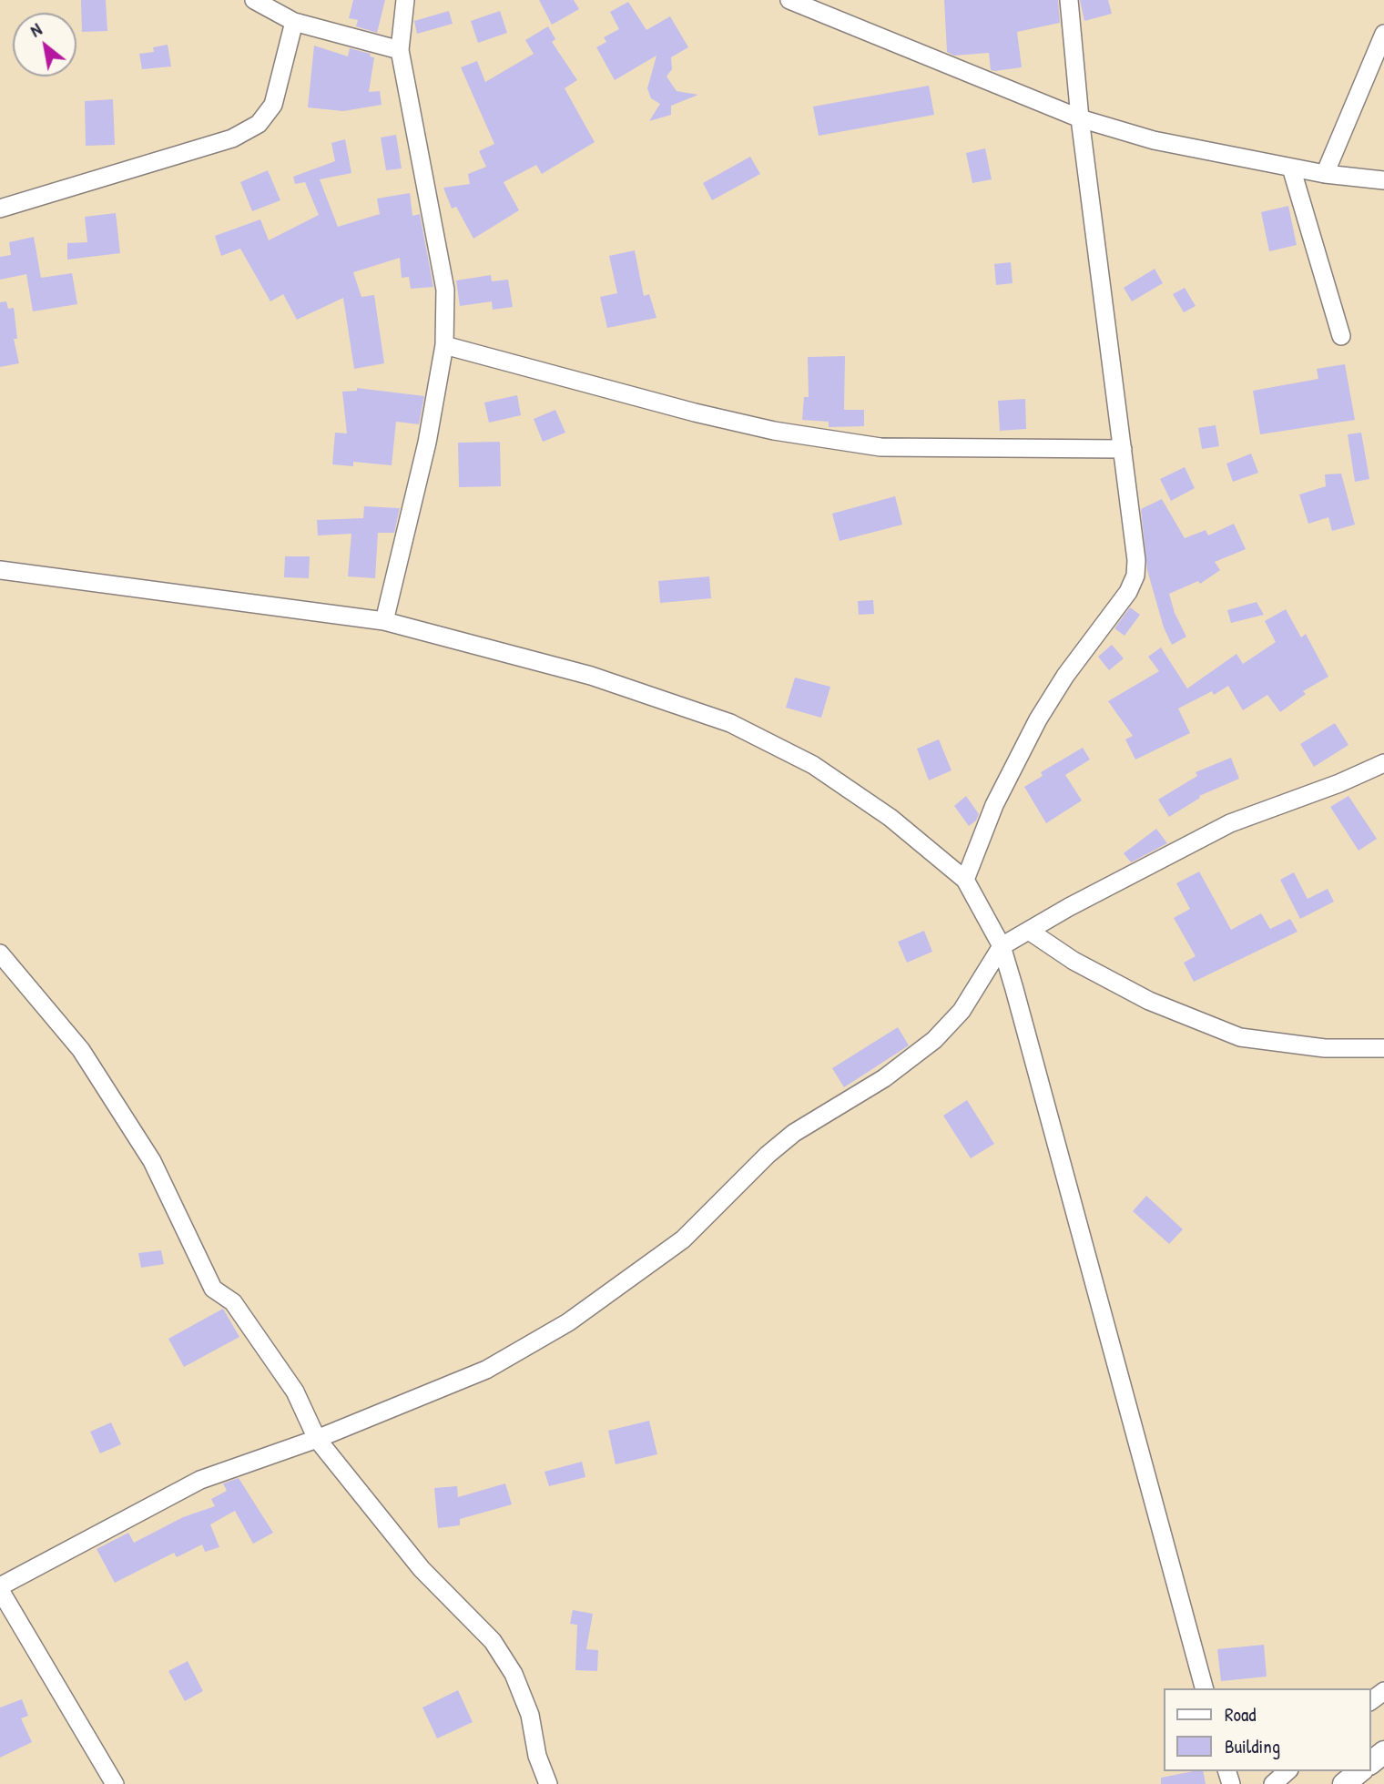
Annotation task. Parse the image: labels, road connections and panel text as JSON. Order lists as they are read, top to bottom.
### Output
{
  "legend": ["Road", "Building"],
  "north": "top left"
}
